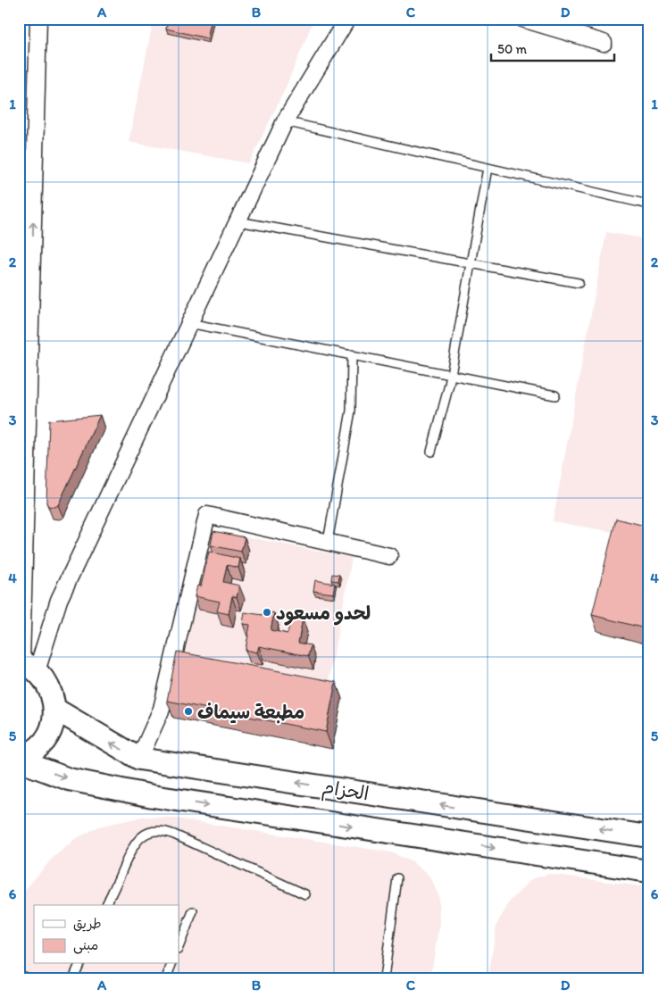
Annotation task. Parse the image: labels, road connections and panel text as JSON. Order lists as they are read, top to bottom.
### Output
{
  "streets": {
    "main road": ["الحزام"]
  },
  "places": ["لحدو مسعود", "مطبعة سيماف"],
  "legend": ["طريق", "مبنى"],
  "scale_bar": "50 m",
  "grid": {
    "columns": [
      "A",
      "B",
      "C",
      "D"
    ],
    "rows": [
      "1",
      "2",
      "3",
      "4",
      "5",
      "6"
    ]
  }
}
